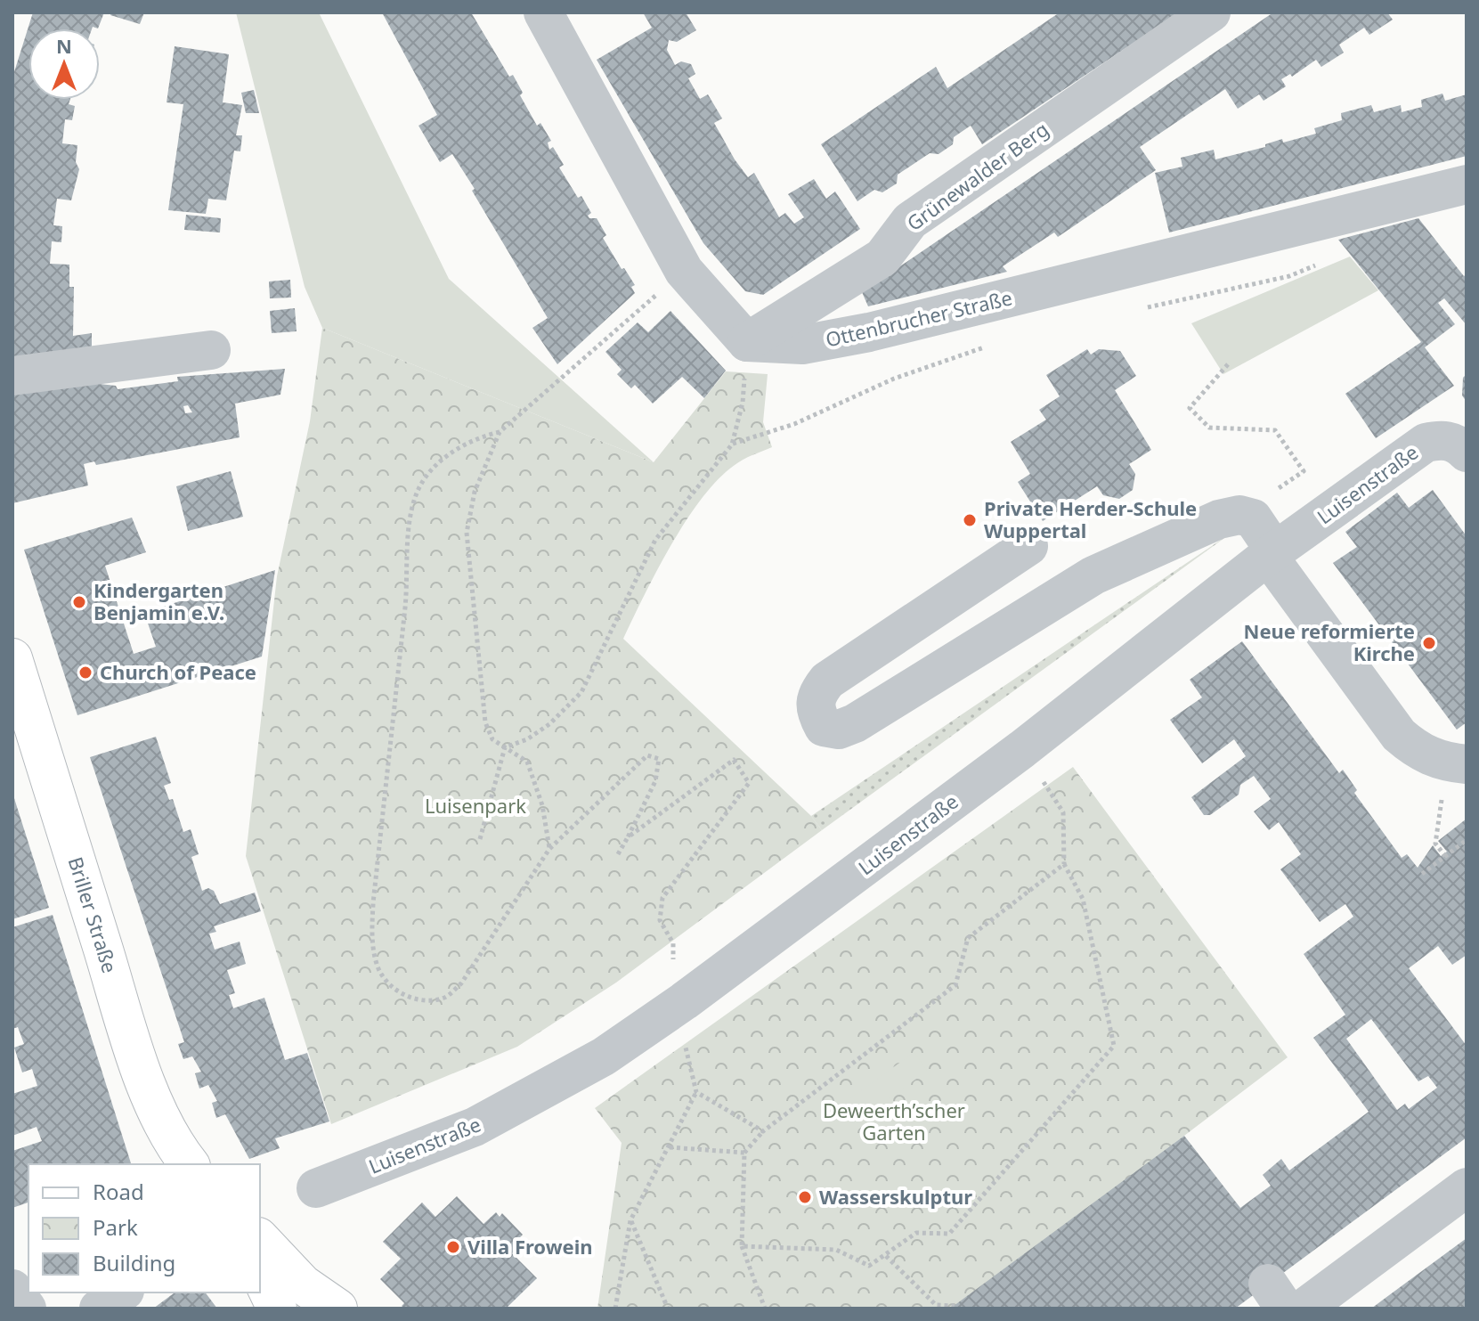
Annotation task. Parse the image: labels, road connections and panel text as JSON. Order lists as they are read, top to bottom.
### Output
{
  "streets": {
    "main road": ["Briller Straße"],
    "street": ["Grünewalder Berg", "Ottenbrucher Straße", "Luisenstraße"]
  },
  "crossings": [
    ["Grünewalder Berg", "Ottenbrucher Straße"]
  ],
  "parks": ["Luisenpark", "Deweerth’scher Garten"],
  "places": [
    "Private Herder-Schule Wuppertal",
    "Kindergarten Benjamin e.V.",
    "Neue reformierte Kirche",
    "Church of Peace",
    "Wasserskulptur",
    "Villa Frowein"
  ],
  "legend": ["Road", "Park", "Building"],
  "north": "top"
}
